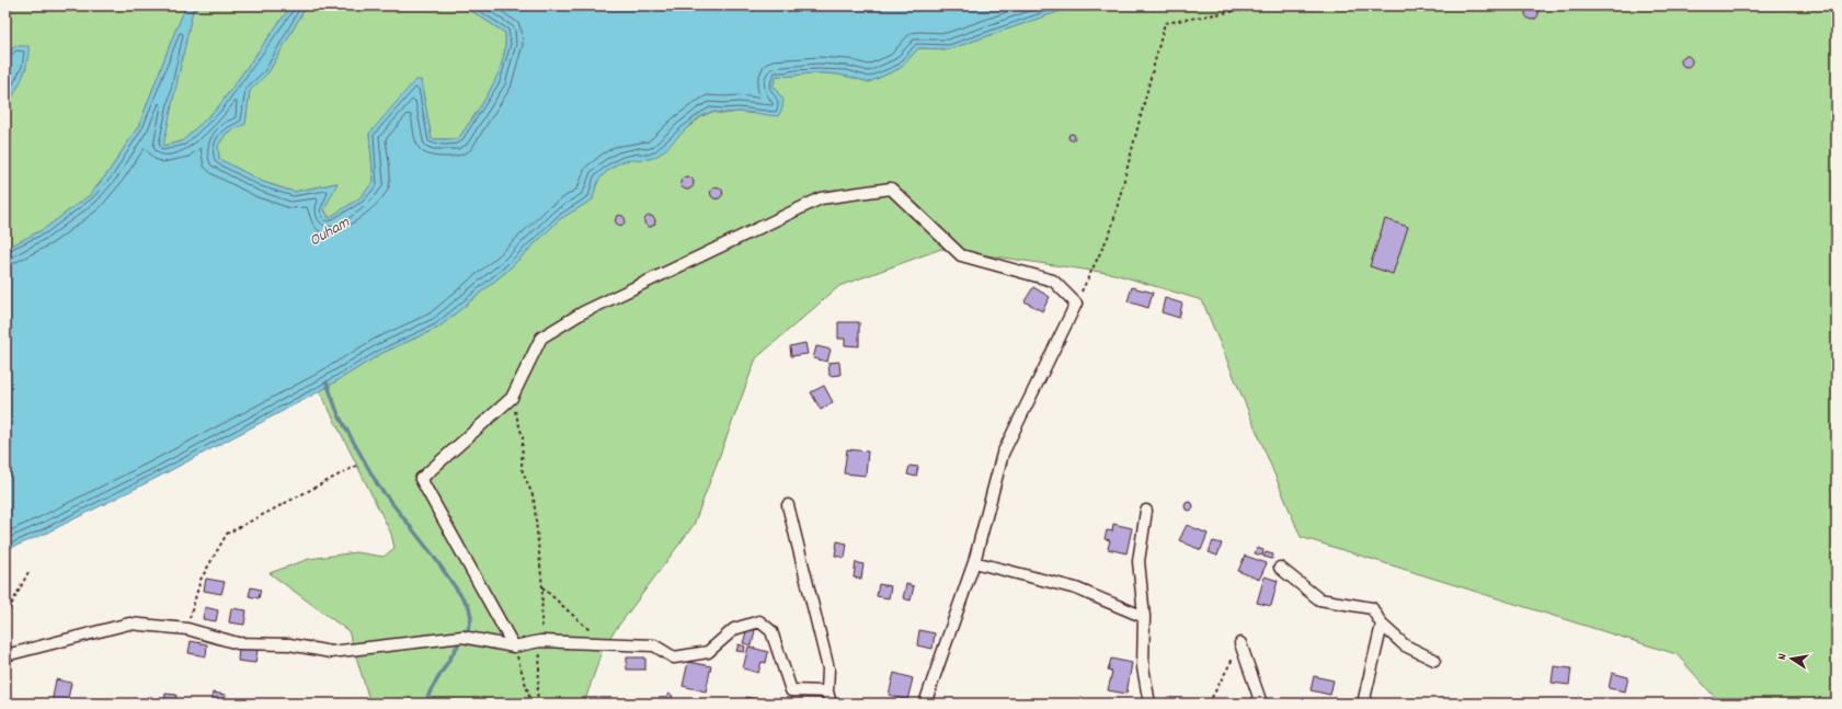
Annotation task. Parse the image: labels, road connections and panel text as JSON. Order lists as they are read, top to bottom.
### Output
{
  "water": ["Ouham"],
  "north": "left"
}
